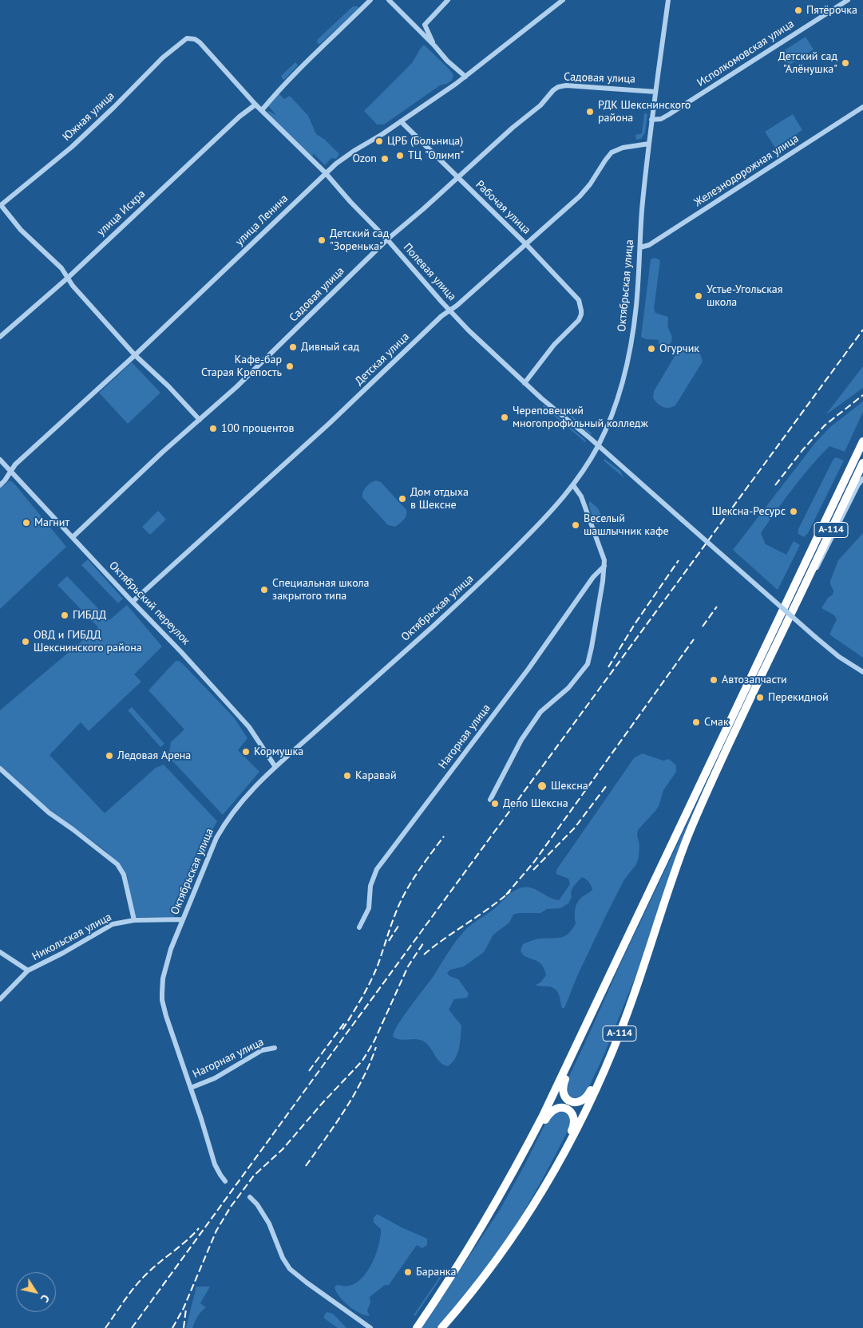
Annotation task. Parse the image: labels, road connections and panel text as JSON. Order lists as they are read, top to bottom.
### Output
{
  "streets": {
    "highway": ["А-114"],
    "street": [
      "Исполкомовская улица",
      "Садовая улица",
      "Южная улица",
      "Железнодорожная улица",
      "Рабочая улица",
      "улица Искра",
      "улица Ленина",
      "Полевая улица",
      "Октябрьская улица",
      "Детская улица",
      "Октябрьский переулок",
      "Нагорная улица",
      "Никольская улица"
    ]
  },
  "crossings": [
    ["Исполкомовская улица", "Октябрьская улица"],
    ["Садовая улица", "Рабочая улица"],
    ["Садовая улица", "Полевая улица"],
    ["Садовая улица", "Октябрьская улица"],
    ["Садовая улица", "Октябрьский переулок"],
    ["Южная улица", "Полевая улица"],
    ["Железнодорожная улица", "Октябрьская улица"],
    ["Рабочая улица", "улица Ленина"],
    ["Рабочая улица", "Полевая улица"],
    ["Рабочая улица", "Детская улица"],
    ["улица Искра", "Полевая улица"],
    ["улица Ленина", "Полевая улица"],
    ["улица Ленина", "Октябрьский переулок"],
    ["Полевая улица", "Октябрьская улица"],
    ["Полевая улица", "Детская улица"],
    ["Октябрьская улица", "Детская улица"],
    ["Октябрьская улица", "Октябрьский переулок"],
    ["Октябрьская улица", "Нагорная улица"],
    ["Октябрьская улица", "Никольская улица"],
    ["Детская улица", "Октябрьский переулок"]
  ],
  "places": [
    "Пятёрочка",
    "Детский сад \"Алёнушка\"",
    "РДК Шекснинского района",
    "ЦРБ (Больница)",
    "ТЦ \"Олимп\"",
    "Ozon",
    "Детский сад \"Зоренька\"",
    "Устье-Угольская школа",
    "Дивный сад",
    "Огурчик",
    "Кафе-бар Старая Крепость",
    "Череповецкий многопрофильный колледж",
    "100 процентов",
    "Дом отдыха в Шекснe",
    "Шексна-Ресурс",
    "Магнит",
    "Веселый шашлычник кафе",
    "Специальная школа закрытого типа",
    "ГИБДД",
    "ОВД и ГИБДД Шекснинского района",
    "Автозапчасти",
    "Перекидной",
    "Смак",
    "Кормушка",
    "Ледовая Арена",
    "Каравай",
    "Шексна",
    "Депо Шексна",
    "Баранка"
  ],
  "north": "bottom right"
}
